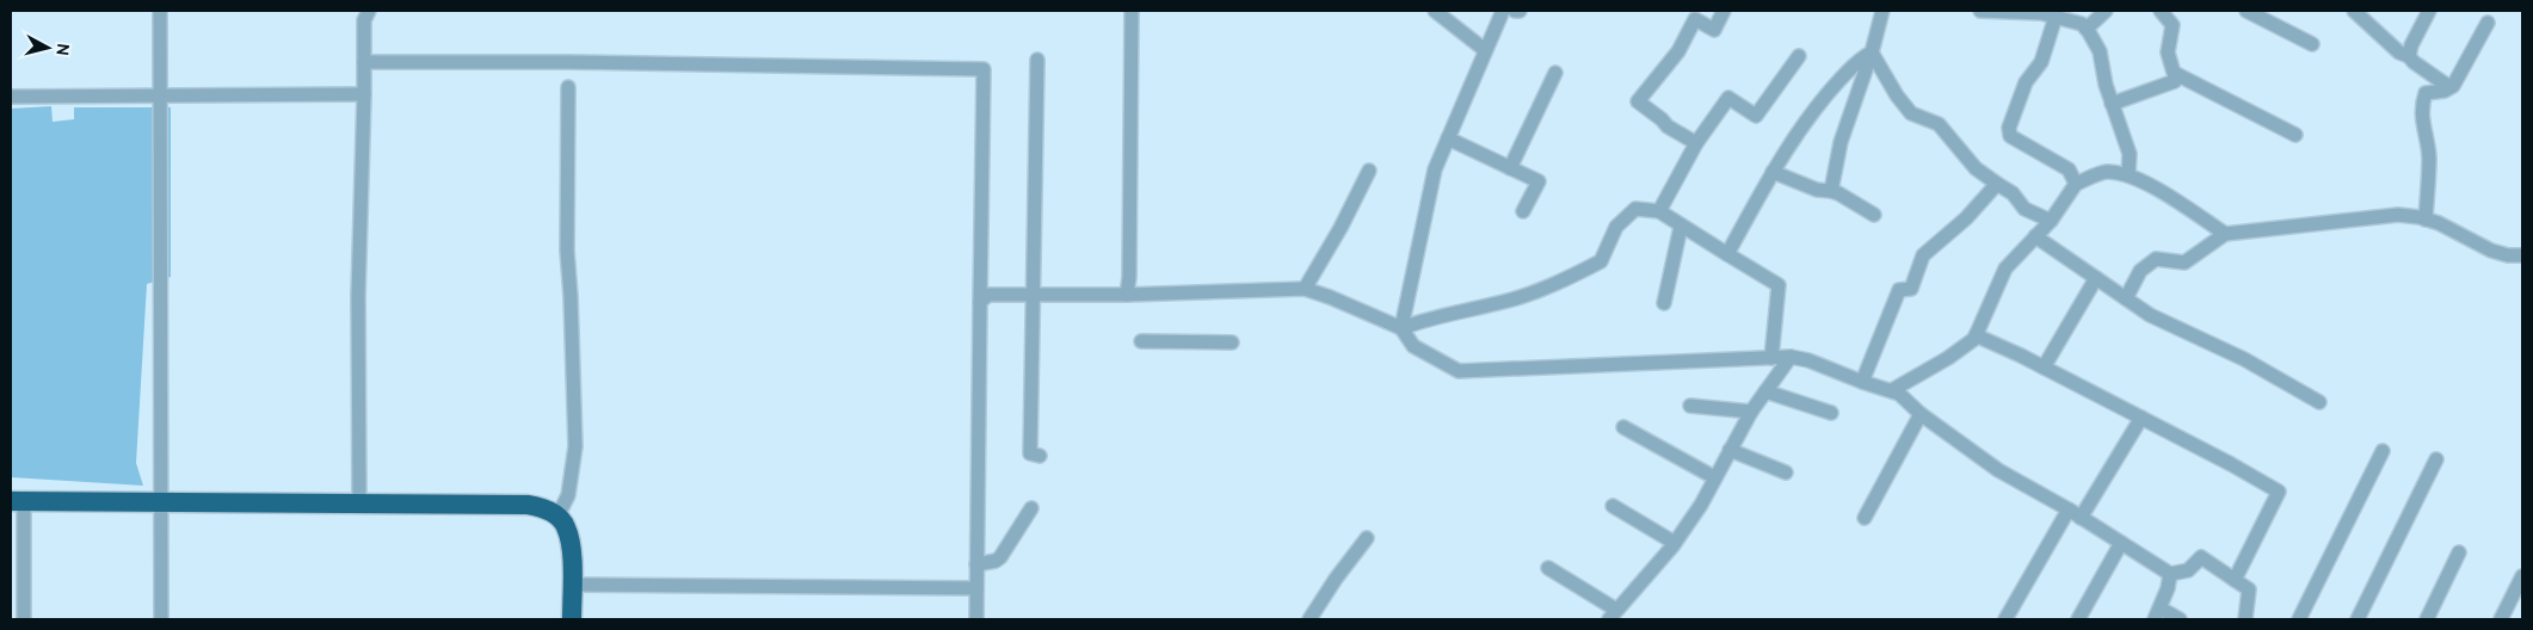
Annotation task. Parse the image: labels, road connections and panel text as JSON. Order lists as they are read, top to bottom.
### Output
{
  "north": "right"
}
